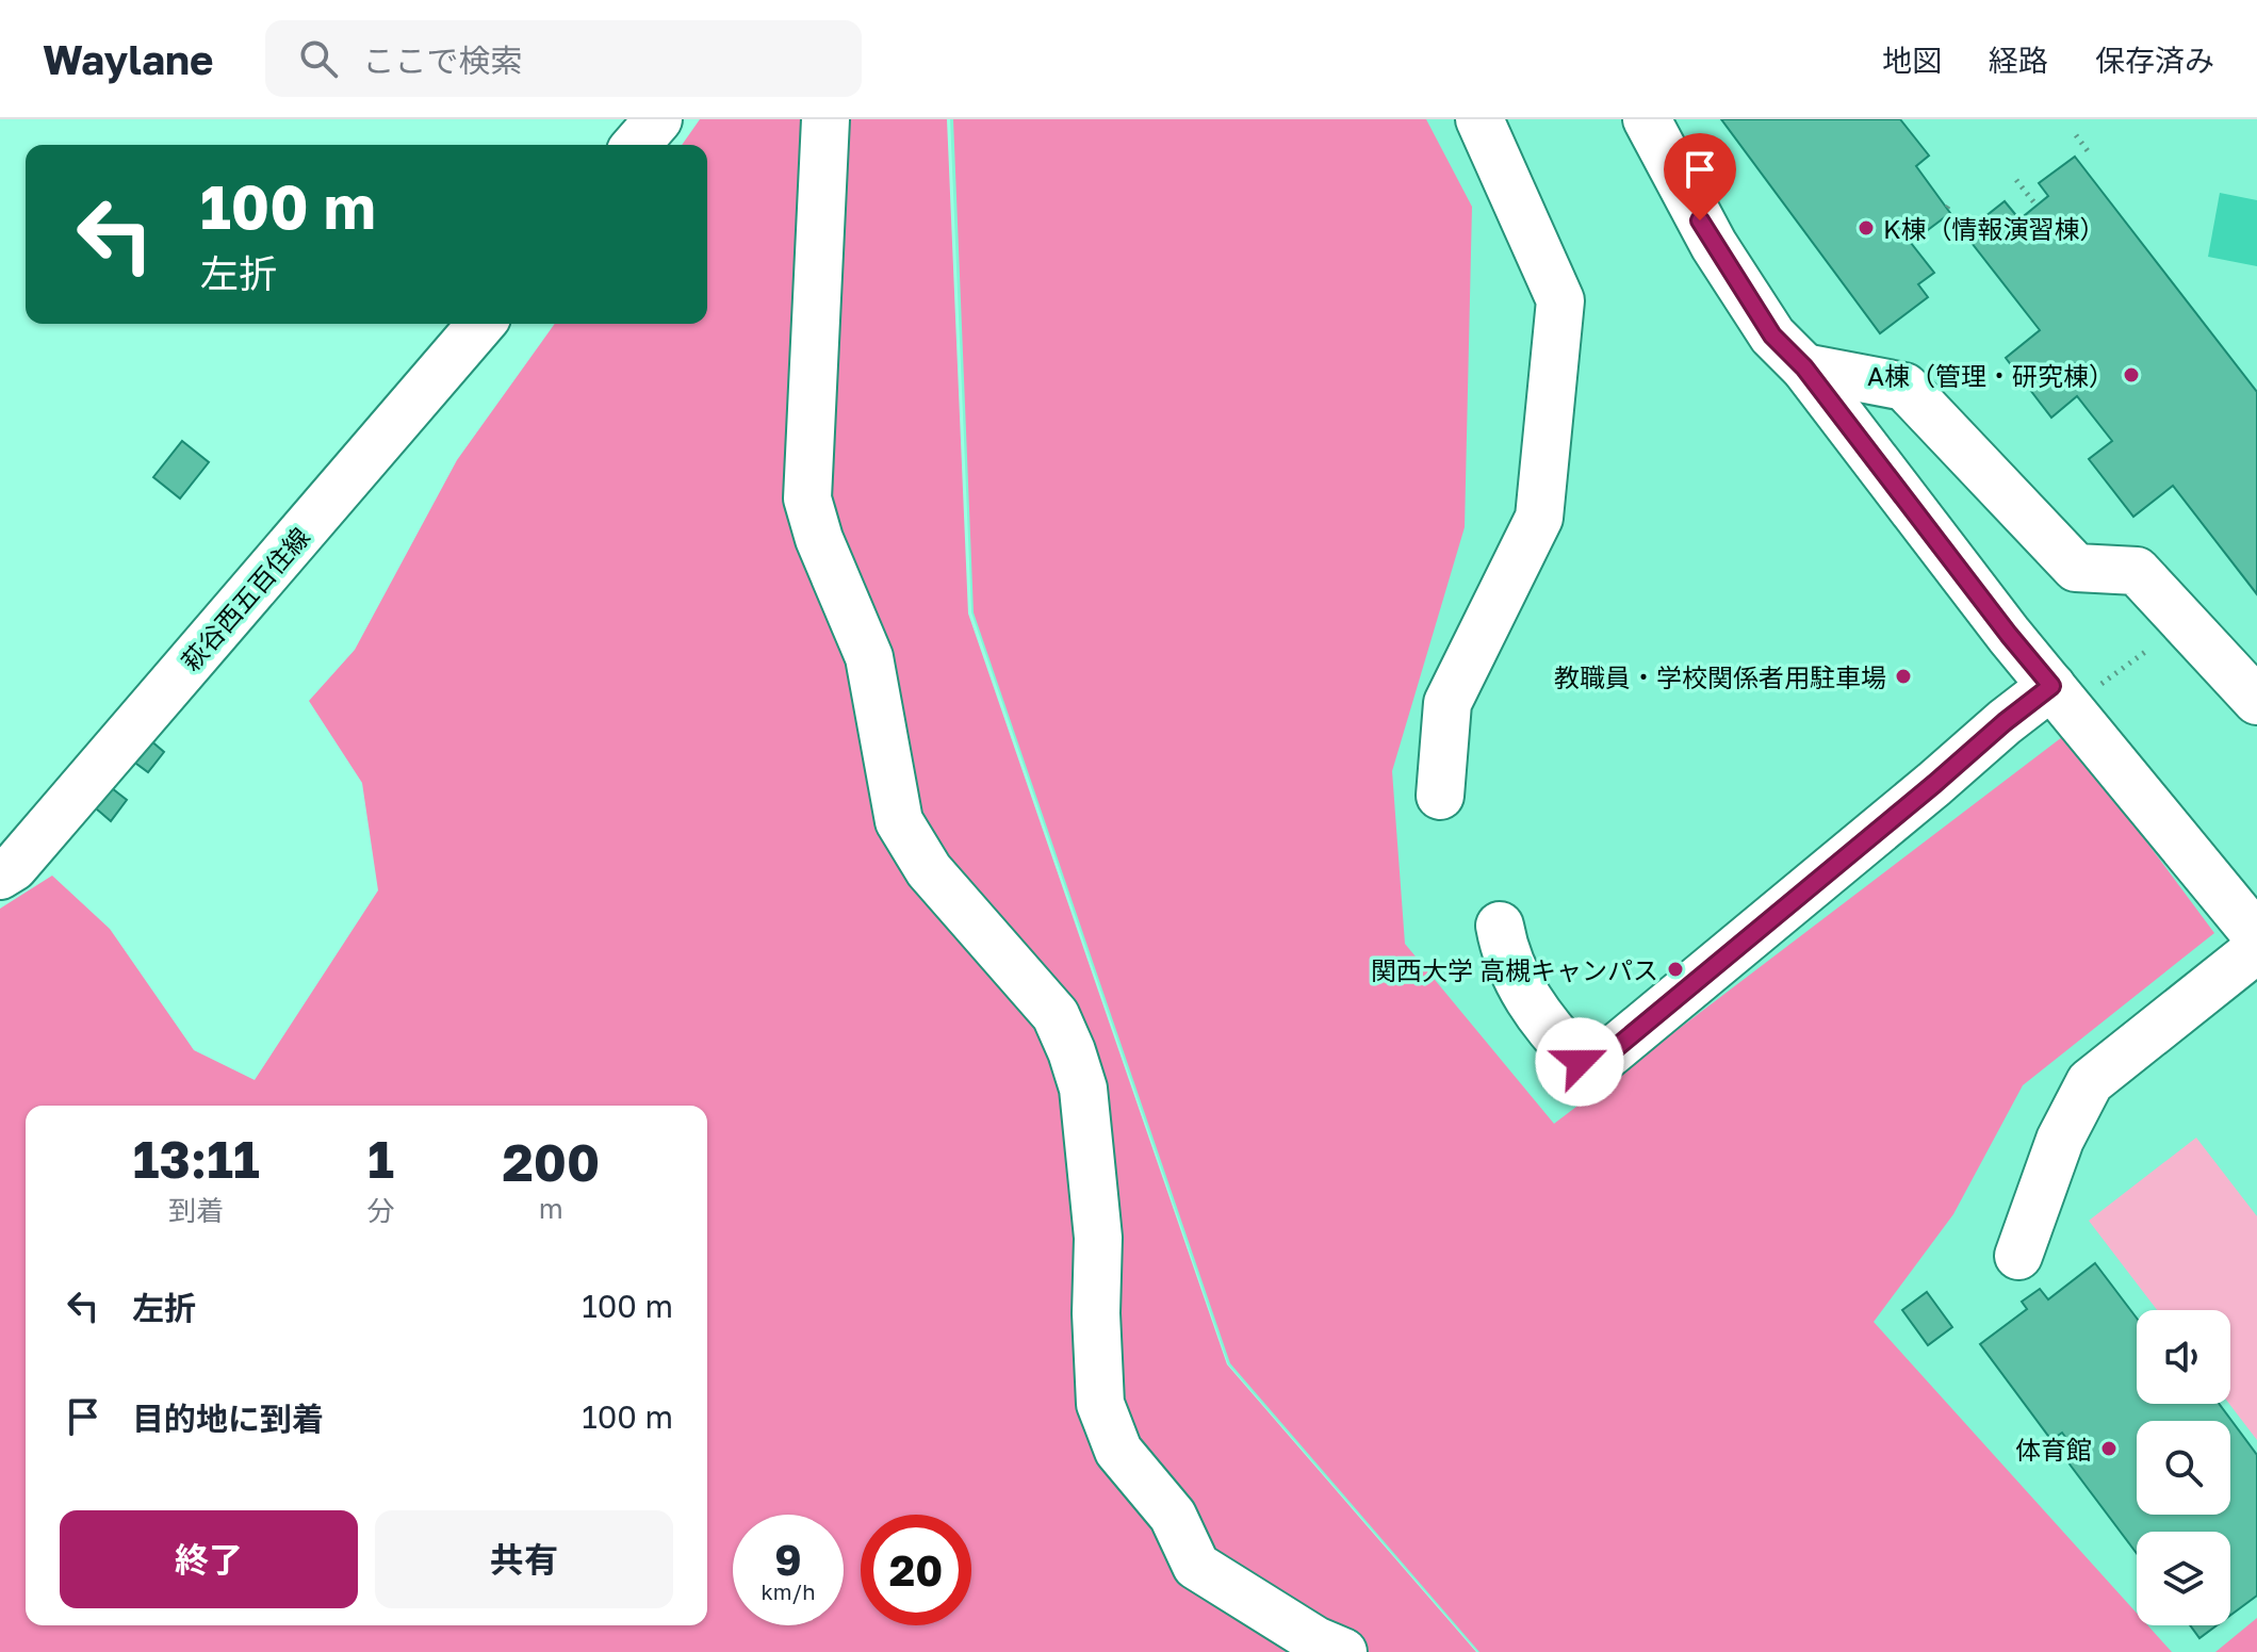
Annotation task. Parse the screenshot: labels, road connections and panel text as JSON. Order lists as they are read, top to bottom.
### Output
{
  "streets": {
    "street": ["萩谷西五百住線"]
  },
  "places": [
    "K棟（情報演習棟）",
    "A棟（管理・研究棟）",
    "教職員・学校関係者用駐車場",
    "関西大学 高槻キャンパス",
    "体育館"
  ],
  "page": {
    "header": "Waylane",
    "search": "ここで検索",
    "nav": ["地図", "経路", "保存済み"],
    "turn": ["100 m", "左折"],
    "eta": [
      "13:11",
      "到着",
      "1",
      "分",
      "200",
      "m"
    ],
    "list": [
      {
        "name": "左折",
        "value": "100 m"
      },
      {
        "name": "目的地に到着",
        "value": "100 m"
      }
    ],
    "buttons": ["終了", "共有"],
    "speed": "9 km/h",
    "limit": "20"
  }
}
